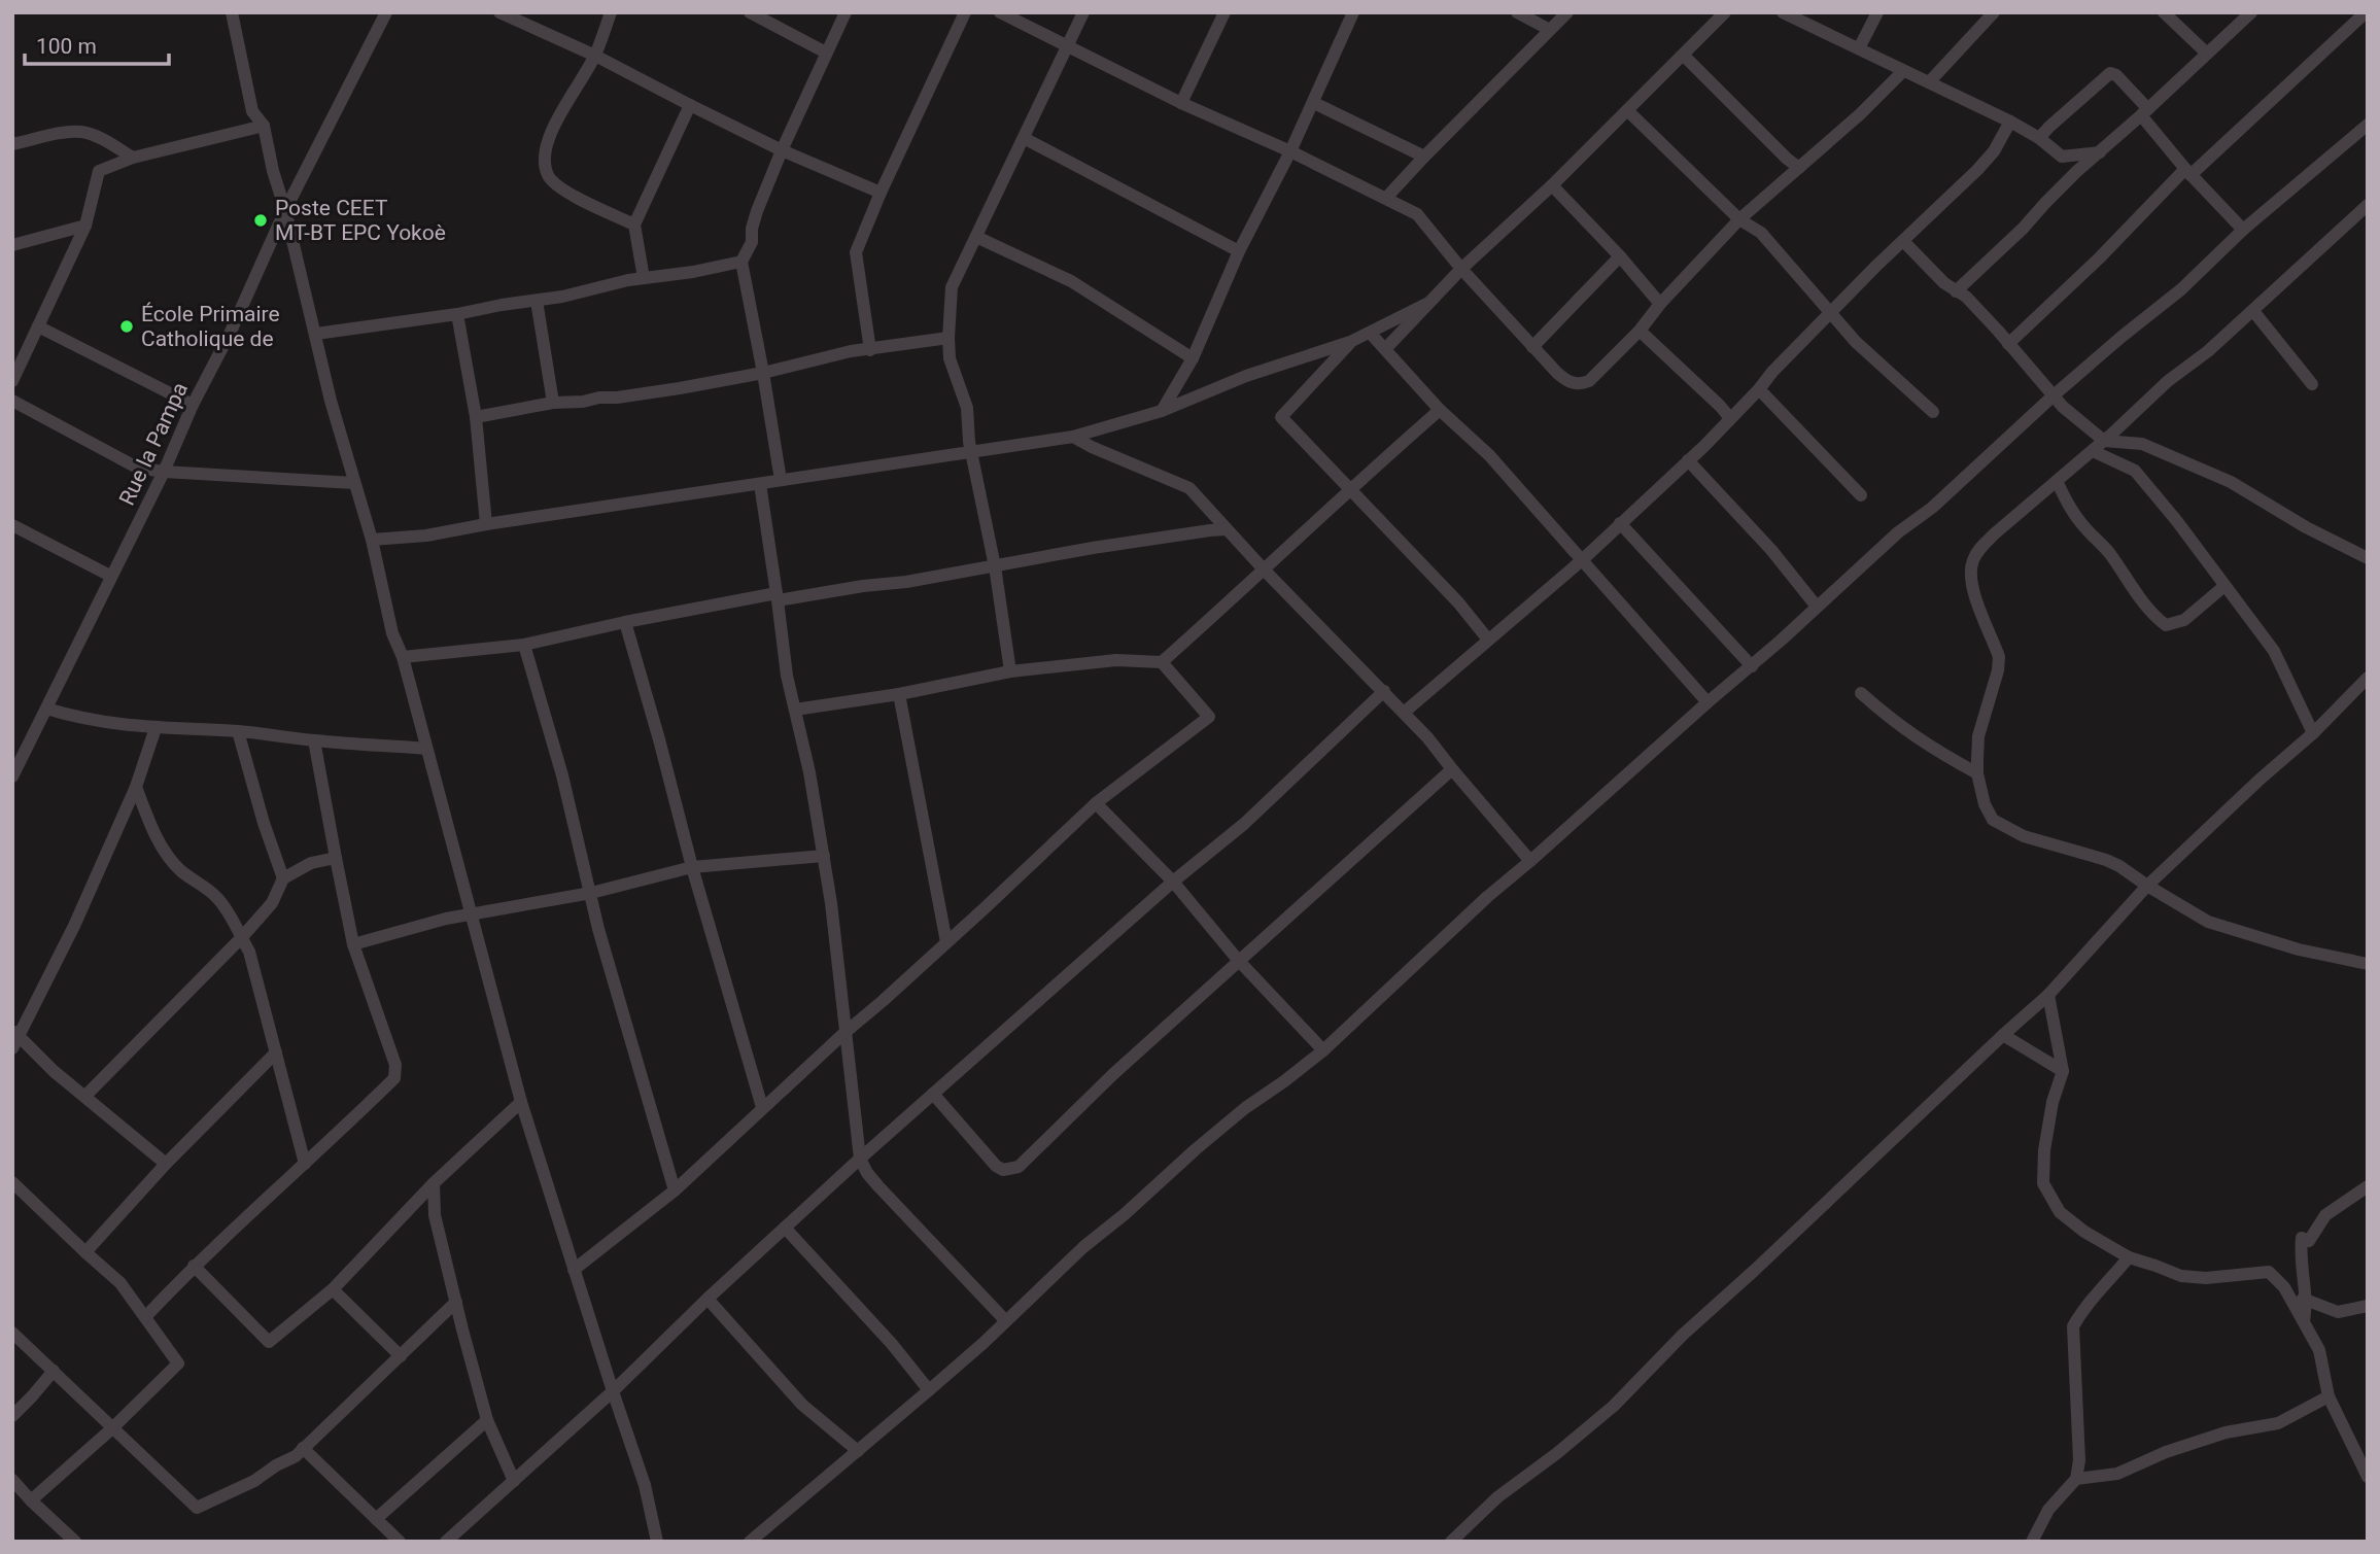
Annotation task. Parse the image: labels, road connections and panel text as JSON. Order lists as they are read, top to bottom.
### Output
{
  "streets": {
    "street": ["Rue la Pampa"]
  },
  "places": ["Poste CEET MT-BT EPC Yokoè", "École Primaire Catholique de"],
  "scale_bar": "100 m"
}
